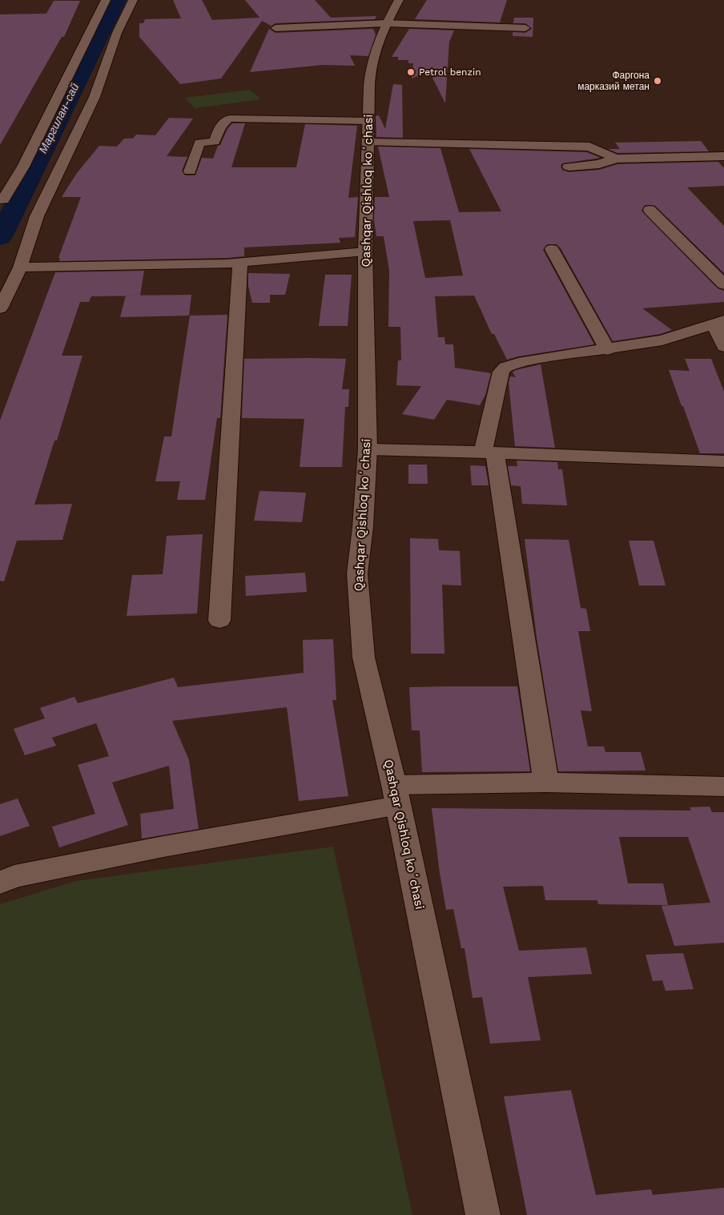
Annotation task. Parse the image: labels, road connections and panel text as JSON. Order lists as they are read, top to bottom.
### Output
{
  "streets": {
    "street": ["Qashqar Qishloq koʻchasi"]
  },
  "water": ["Маргилан-сай"],
  "places": ["Petrol benzin", "Фаргона марказий метан"]
}
